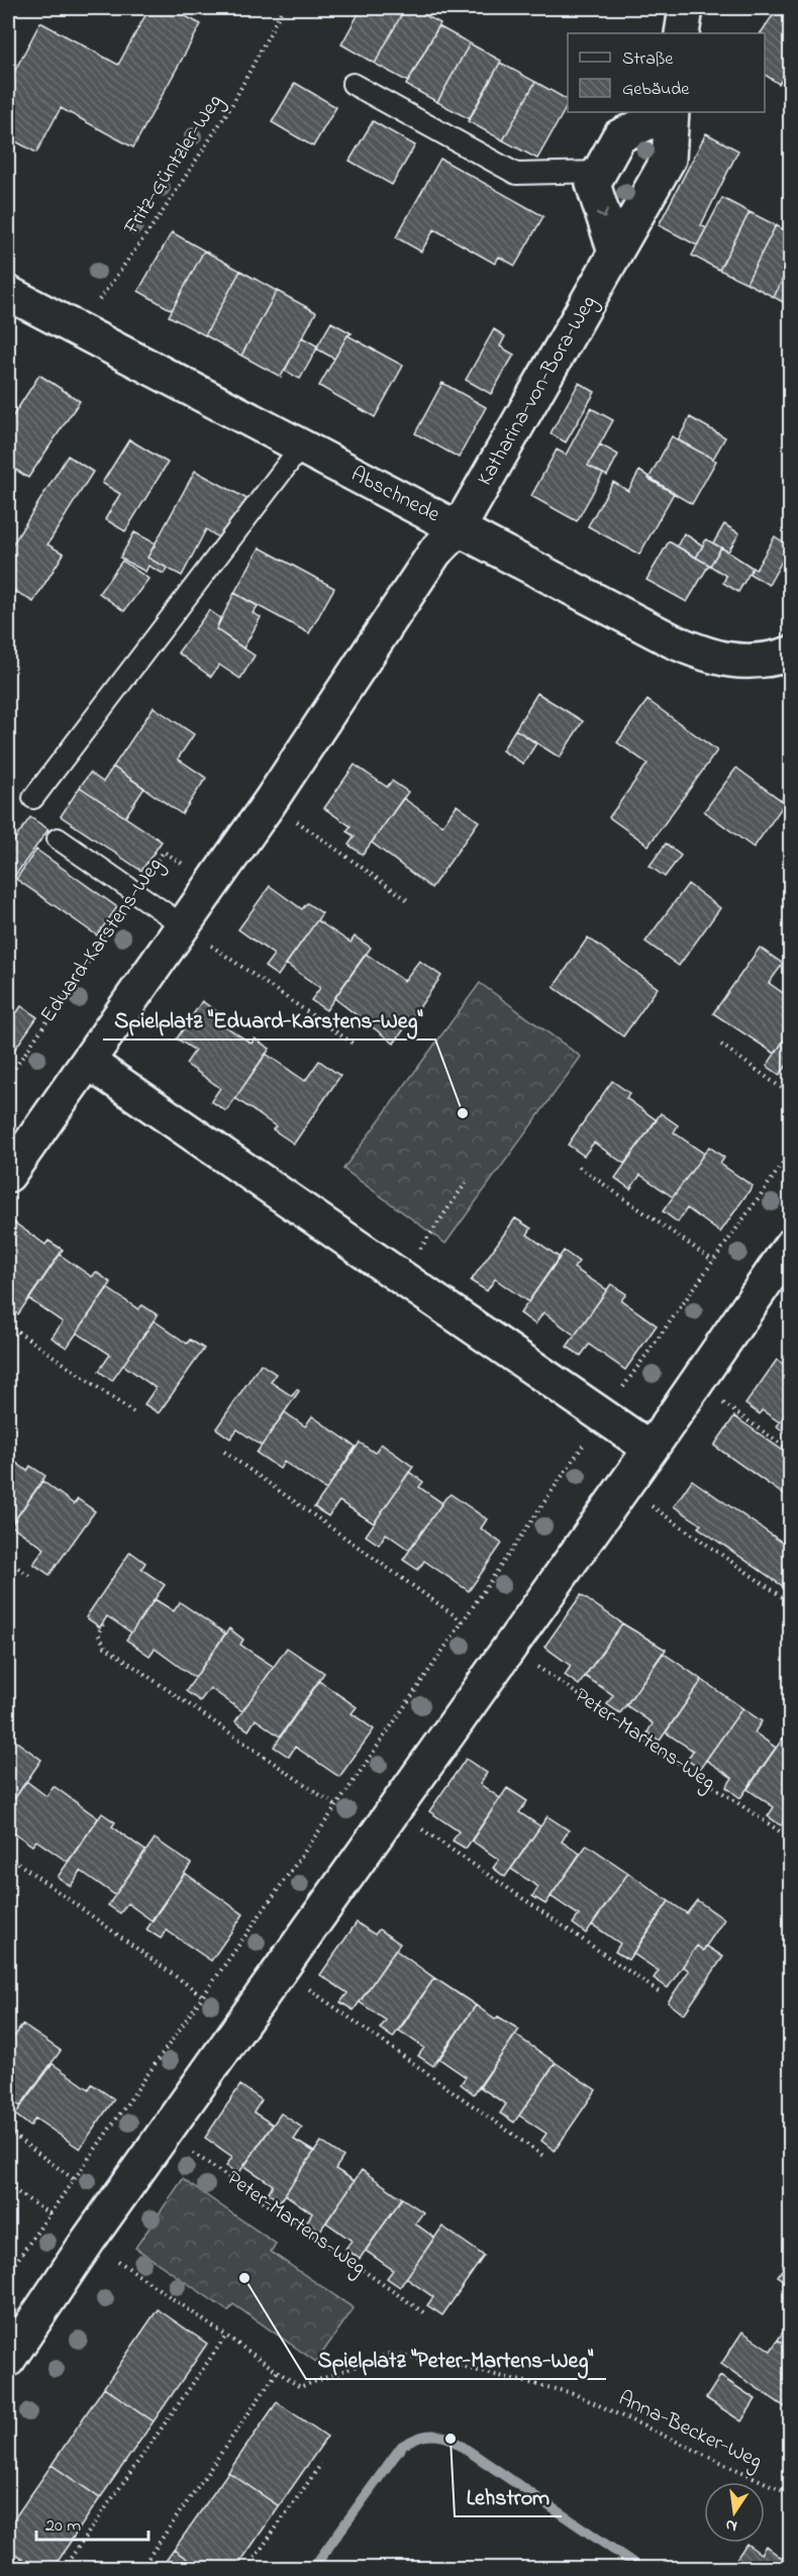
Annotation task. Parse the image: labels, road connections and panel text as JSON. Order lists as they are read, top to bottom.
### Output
{
  "streets": {
    "street": ["Katharina-von-Bora-Weg", "Abschnede"],
    "path": [
      "Fritz-Güntzler-Weg",
      "Eduard-Karstens-Weg",
      "Peter-Martens-Weg",
      "Anna-Becker-Weg"
    ]
  },
  "crossings": [
    ["Fritz-Güntzler-Weg", "Abschnede"],
    ["Katharina-von-Bora-Weg", "Abschnede"]
  ],
  "places": ["Spielplatz \"Eduard-Karstens-Weg\"", "Spielplatz \"Peter-Martens-Weg\"", "Lehstrom"],
  "legend": ["Straße", "Gebäude"],
  "scale_bar": "20 m",
  "north": "bottom"
}
